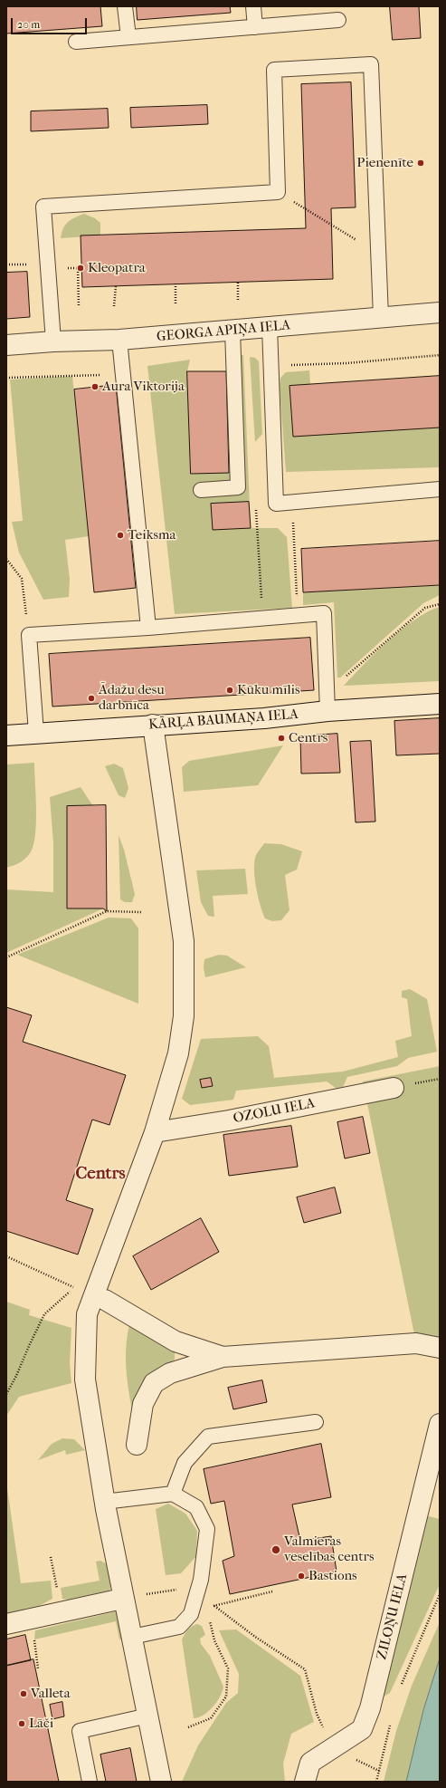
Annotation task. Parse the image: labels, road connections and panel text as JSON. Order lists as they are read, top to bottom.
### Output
{
  "streets": {
    "street": [
      "GEORGA APIŅA IELA",
      "KĀRĻA BAUMAŅA IELA",
      "OZOLU IELA",
      "ZILOŅU IELA"
    ]
  },
  "districts": ["Centrs"],
  "places": [
    "Pienenīte",
    "Kleopatra",
    "Aura Viktorija",
    "Teiksma",
    "Kūku mīlis",
    "Ādažu desu darbnīca",
    "Centrs",
    "Valmieras veselības centrs",
    "Bastions",
    "Valleta",
    "Lāči"
  ],
  "scale_bar": "20 m"
}
